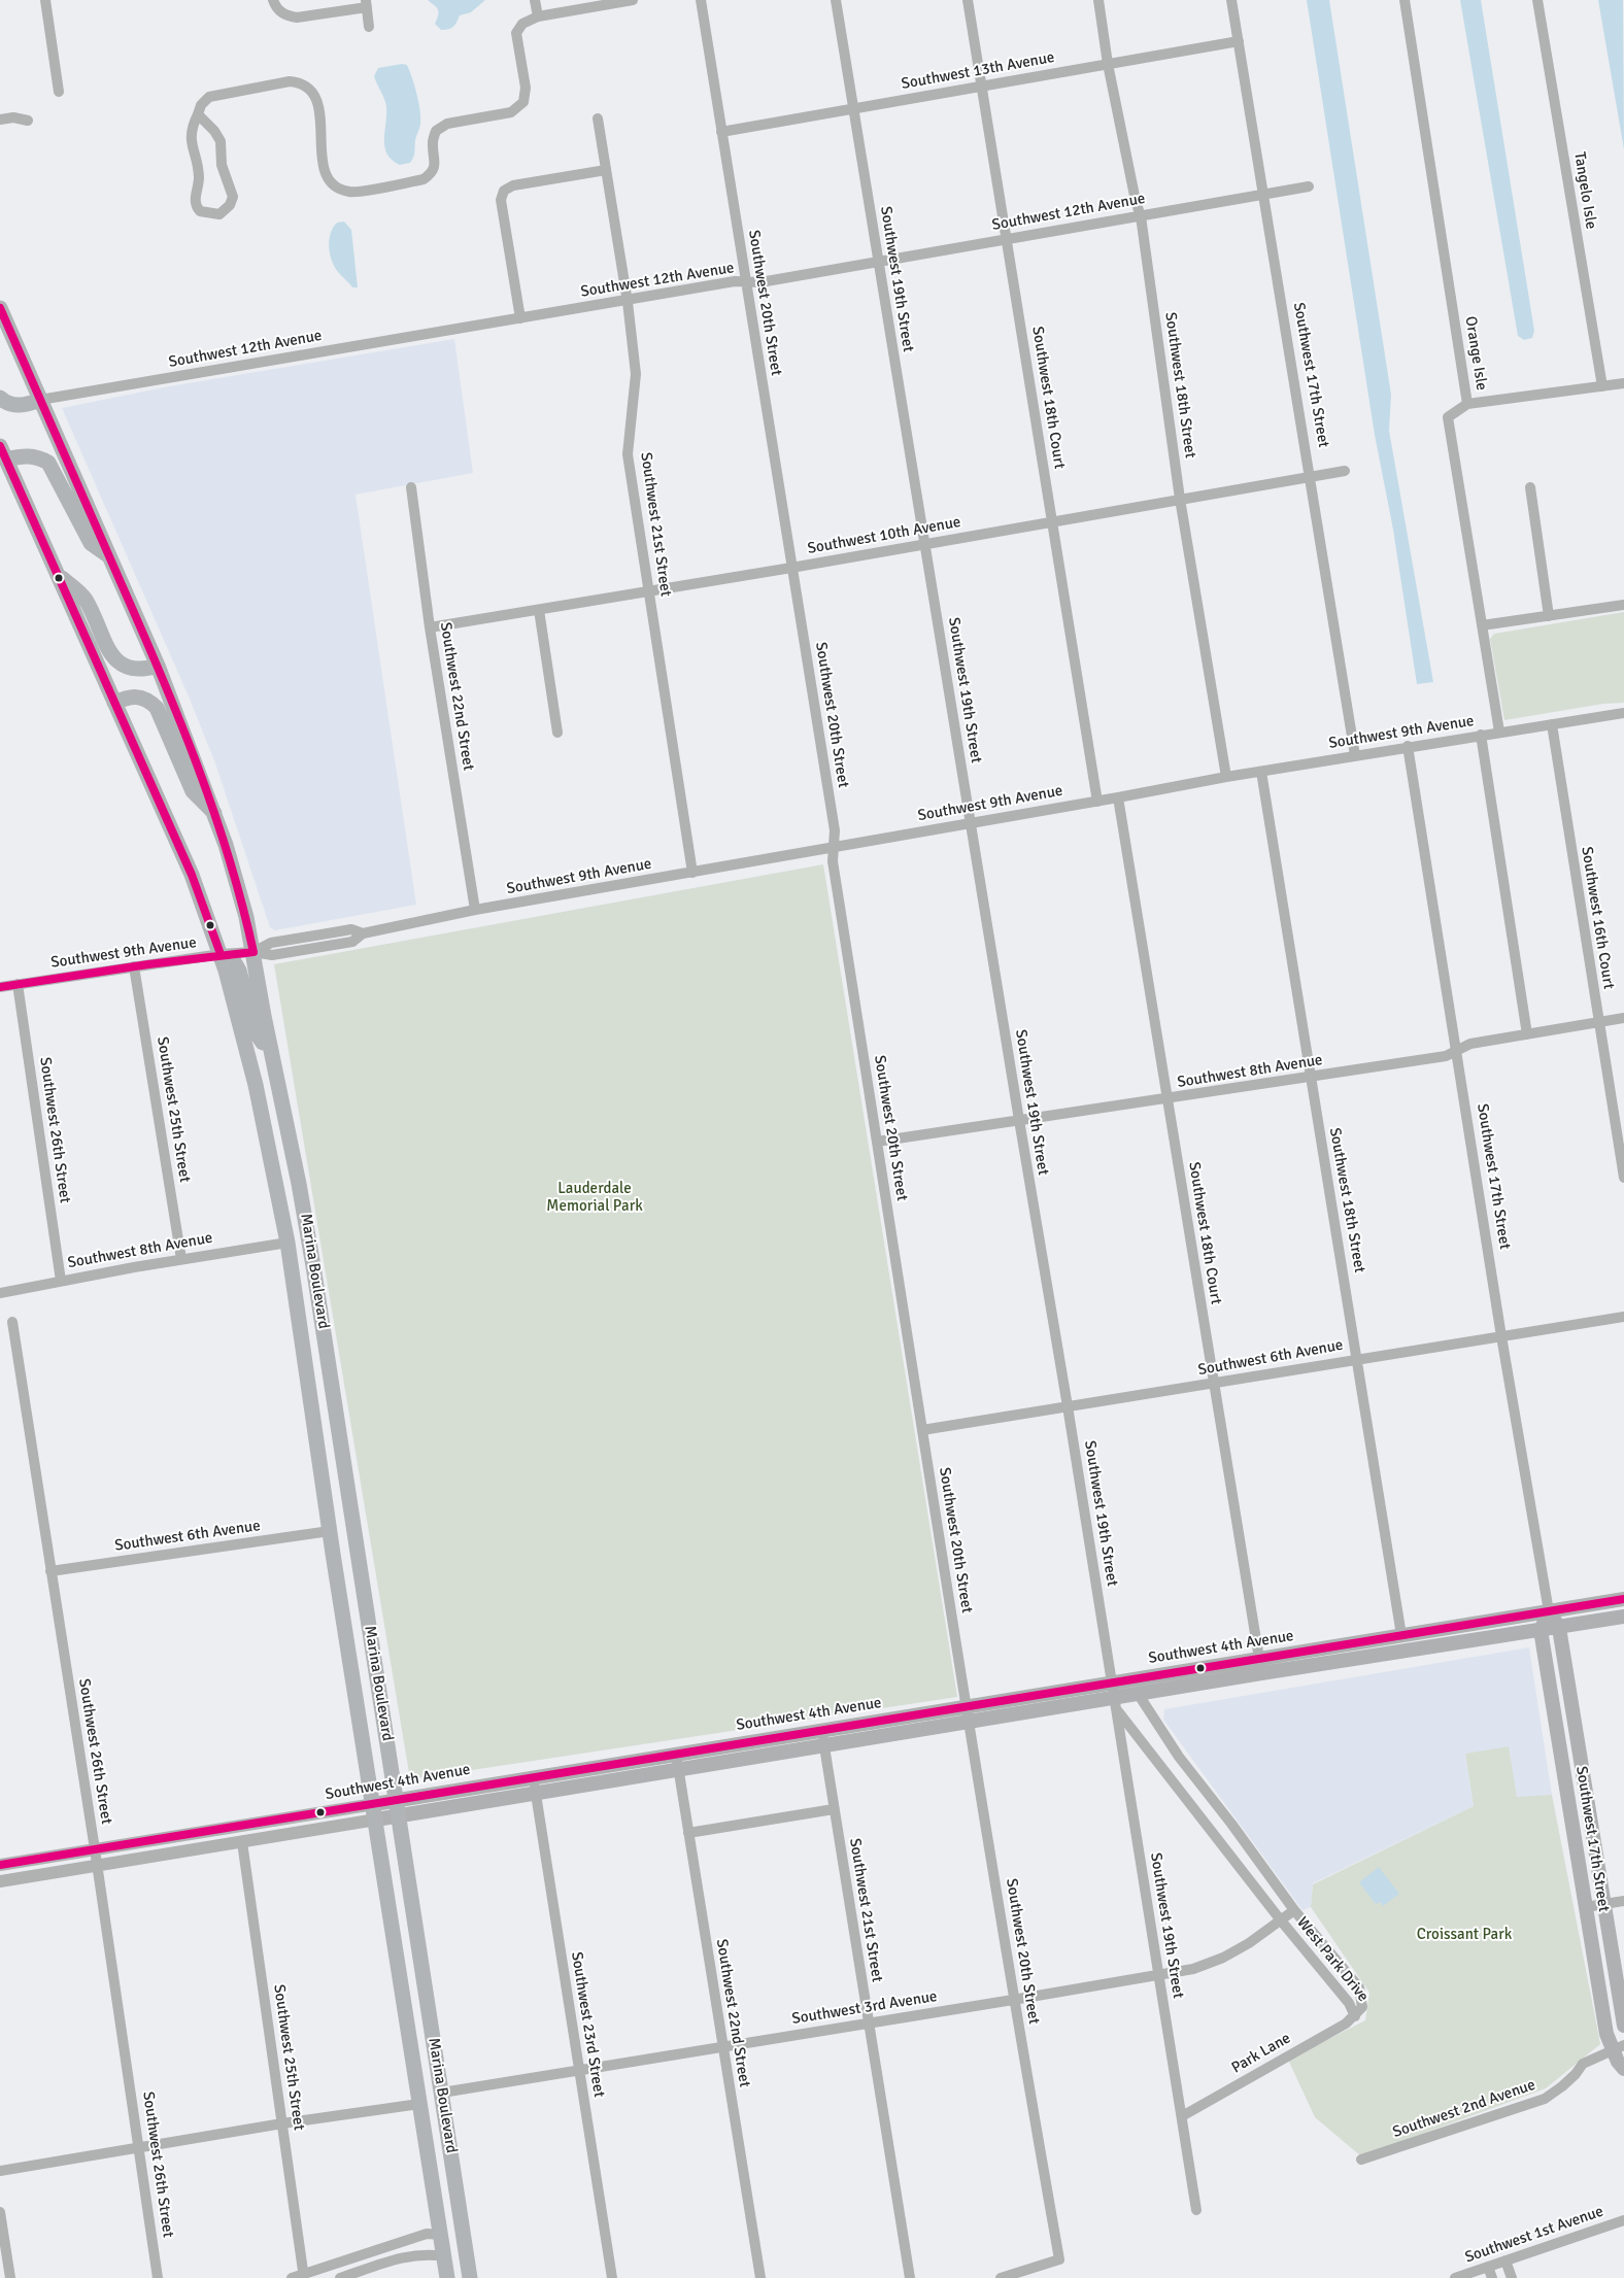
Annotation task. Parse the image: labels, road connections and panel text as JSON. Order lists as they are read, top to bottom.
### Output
{
  "streets": {
    "main road": ["Southwest 17th Street", "Marina Boulevard", "Southwest 4th Avenue"],
    "street": [
      "Southwest 13th Avenue",
      "Tangelo Isle",
      "Southwest 12th Avenue",
      "Southwest 19th Street",
      "Southwest 20th Street",
      "Orange Isle",
      "Southwest 18th Street",
      "Southwest 18th Court",
      "Southwest 21st Street",
      "Southwest 10th Avenue",
      "Southwest 22nd Street",
      "Southwest 9th Avenue",
      "Southwest 16th Court",
      "Southwest 8th Avenue",
      "Southwest 25th Street",
      "Southwest 26th Street",
      "Southwest 6th Avenue",
      "West Park Drive",
      "Southwest 3rd Avenue",
      "Southwest 23rd Street",
      "Park Lane",
      "Southwest 2nd Avenue",
      "Southwest 1st Avenue"
    ]
  },
  "crossings": [
    ["Southwest 13th Avenue", "Southwest 19th Street"],
    ["Southwest 13th Avenue", "Southwest 20th Street"],
    ["Southwest 13th Avenue", "Southwest 17th Street"],
    ["Southwest 13th Avenue", "Southwest 18th Street"],
    ["Southwest 13th Avenue", "Southwest 18th Court"],
    ["Southwest 12th Avenue", "Southwest 19th Street"],
    ["Southwest 12th Avenue", "Southwest 20th Street"],
    ["Southwest 12th Avenue", "Southwest 17th Street"],
    ["Southwest 12th Avenue", "Southwest 18th Street"],
    ["Southwest 12th Avenue", "Southwest 18th Court"],
    ["Southwest 12th Avenue", "Southwest 21st Street"],
    ["Southwest 12th Avenue", "Marina Boulevard"],
    ["Southwest 19th Street", "Southwest 10th Avenue"],
    ["Southwest 19th Street", "Southwest 9th Avenue"],
    ["Southwest 19th Street", "Southwest 8th Avenue"],
    ["Southwest 19th Street", "Southwest 6th Avenue"],
    ["Southwest 19th Street", "Southwest 4th Avenue"],
    ["Southwest 19th Street", "West Park Drive"],
    ["Southwest 19th Street", "Southwest 3rd Avenue"],
    ["Southwest 19th Street", "Park Lane"],
    ["Southwest 20th Street", "Southwest 10th Avenue"],
    ["Southwest 20th Street", "Southwest 9th Avenue"],
    ["Southwest 20th Street", "Southwest 8th Avenue"],
    ["Southwest 20th Street", "Southwest 6th Avenue"],
    ["Southwest 20th Street", "Southwest 4th Avenue"],
    ["Southwest 20th Street", "Southwest 3rd Avenue"],
    ["Orange Isle", "Southwest 9th Avenue"],
    ["Southwest 17th Street", "Southwest 10th Avenue"],
    ["Southwest 17th Street", "Southwest 9th Avenue"],
    ["Southwest 17th Street", "Southwest 8th Avenue"],
    ["Southwest 17th Street", "Southwest 6th Avenue"],
    ["Southwest 17th Street", "Southwest 4th Avenue"],
    ["Southwest 17th Street", "Southwest 2nd Avenue"],
    ["Southwest 18th Street", "Southwest 10th Avenue"],
    ["Southwest 18th Street", "Southwest 9th Avenue"],
    ["Southwest 18th Street", "Southwest 8th Avenue"],
    ["Southwest 18th Street", "Southwest 6th Avenue"],
    ["Southwest 18th Street", "Southwest 4th Avenue"],
    ["Southwest 18th Court", "Southwest 10th Avenue"],
    ["Southwest 18th Court", "Southwest 9th Avenue"],
    ["Southwest 18th Court", "Southwest 8th Avenue"],
    ["Southwest 18th Court", "Southwest 6th Avenue"],
    ["Southwest 18th Court", "Southwest 4th Avenue"],
    ["Southwest 21st Street", "Southwest 10th Avenue"],
    ["Southwest 21st Street", "Southwest 9th Avenue"],
    ["Southwest 21st Street", "Southwest 4th Avenue"],
    ["Southwest 21st Street", "Southwest 3rd Avenue"],
    ["Southwest 10th Avenue", "Southwest 22nd Street"],
    ["Southwest 22nd Street", "Southwest 9th Avenue"],
    ["Southwest 22nd Street", "Southwest 4th Avenue"],
    ["Southwest 22nd Street", "Southwest 3rd Avenue"],
    ["Southwest 9th Avenue", "Southwest 16th Court"],
    ["Southwest 9th Avenue", "Southwest 25th Street"],
    ["Southwest 9th Avenue", "Southwest 26th Street"],
    ["Southwest 9th Avenue", "Marina Boulevard"],
    ["Southwest 16th Court", "Southwest 8th Avenue"],
    ["Southwest 8th Avenue", "Southwest 25th Street"],
    ["Southwest 8th Avenue", "Southwest 26th Street"],
    ["Southwest 8th Avenue", "Marina Boulevard"],
    ["Southwest 25th Street", "Southwest 4th Avenue"],
    ["Southwest 26th Street", "Southwest 6th Avenue"],
    ["Southwest 26th Street", "Southwest 4th Avenue"],
    ["Marina Boulevard", "Southwest 6th Avenue"],
    ["Marina Boulevard", "Southwest 4th Avenue"],
    ["Marina Boulevard", "Southwest 3rd Avenue"],
    ["Southwest 4th Avenue", "West Park Drive"],
    ["Southwest 4th Avenue", "Southwest 23rd Street"],
    ["West Park Drive", "Southwest 3rd Avenue"],
    ["West Park Drive", "Park Lane"],
    ["Southwest 3rd Avenue", "Southwest 23rd Street"]
  ],
  "parks": ["Lauderdale Memorial Park", "Croissant Park"]
}
